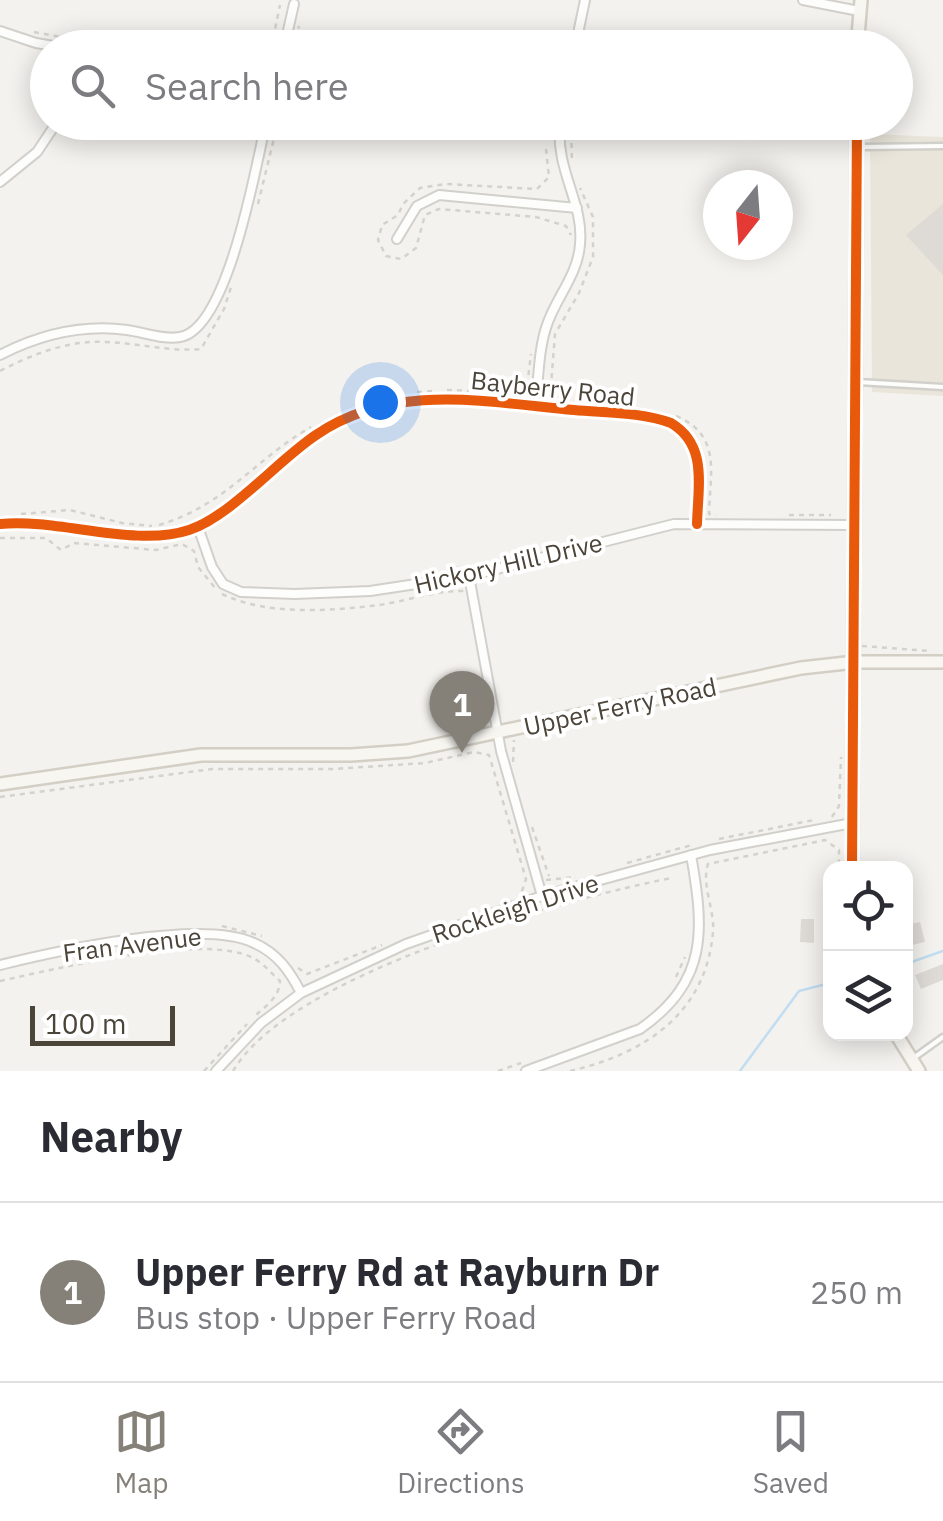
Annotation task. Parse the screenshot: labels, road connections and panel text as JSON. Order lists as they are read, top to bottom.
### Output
{
  "streets": {
    "main road": ["Upper Ferry Road"],
    "street": [
      "Bayberry Road",
      "Hickory Hill Drive",
      "Rockleigh Drive",
      "Fran Avenue"
    ]
  },
  "crossings": [
    ["Bayberry Road", "Hickory Hill Drive"],
    ["Rockleigh Drive", "Fran Avenue"]
  ],
  "scale_bar": "100 m",
  "north": "bottom",
  "page": {
    "search": "Search here",
    "pins": "1",
    "scale": "100 m",
    "heading": "Nearby",
    "list": [
      {
        "mark": "1",
        "name": "Upper Ferry Rd at Rayburn Dr",
        "note": "Bus stop · Upper Ferry Road",
        "value": "250 m"
      }
    ],
    "nav": ["Map", "Directions", "Saved"]
  }
}
